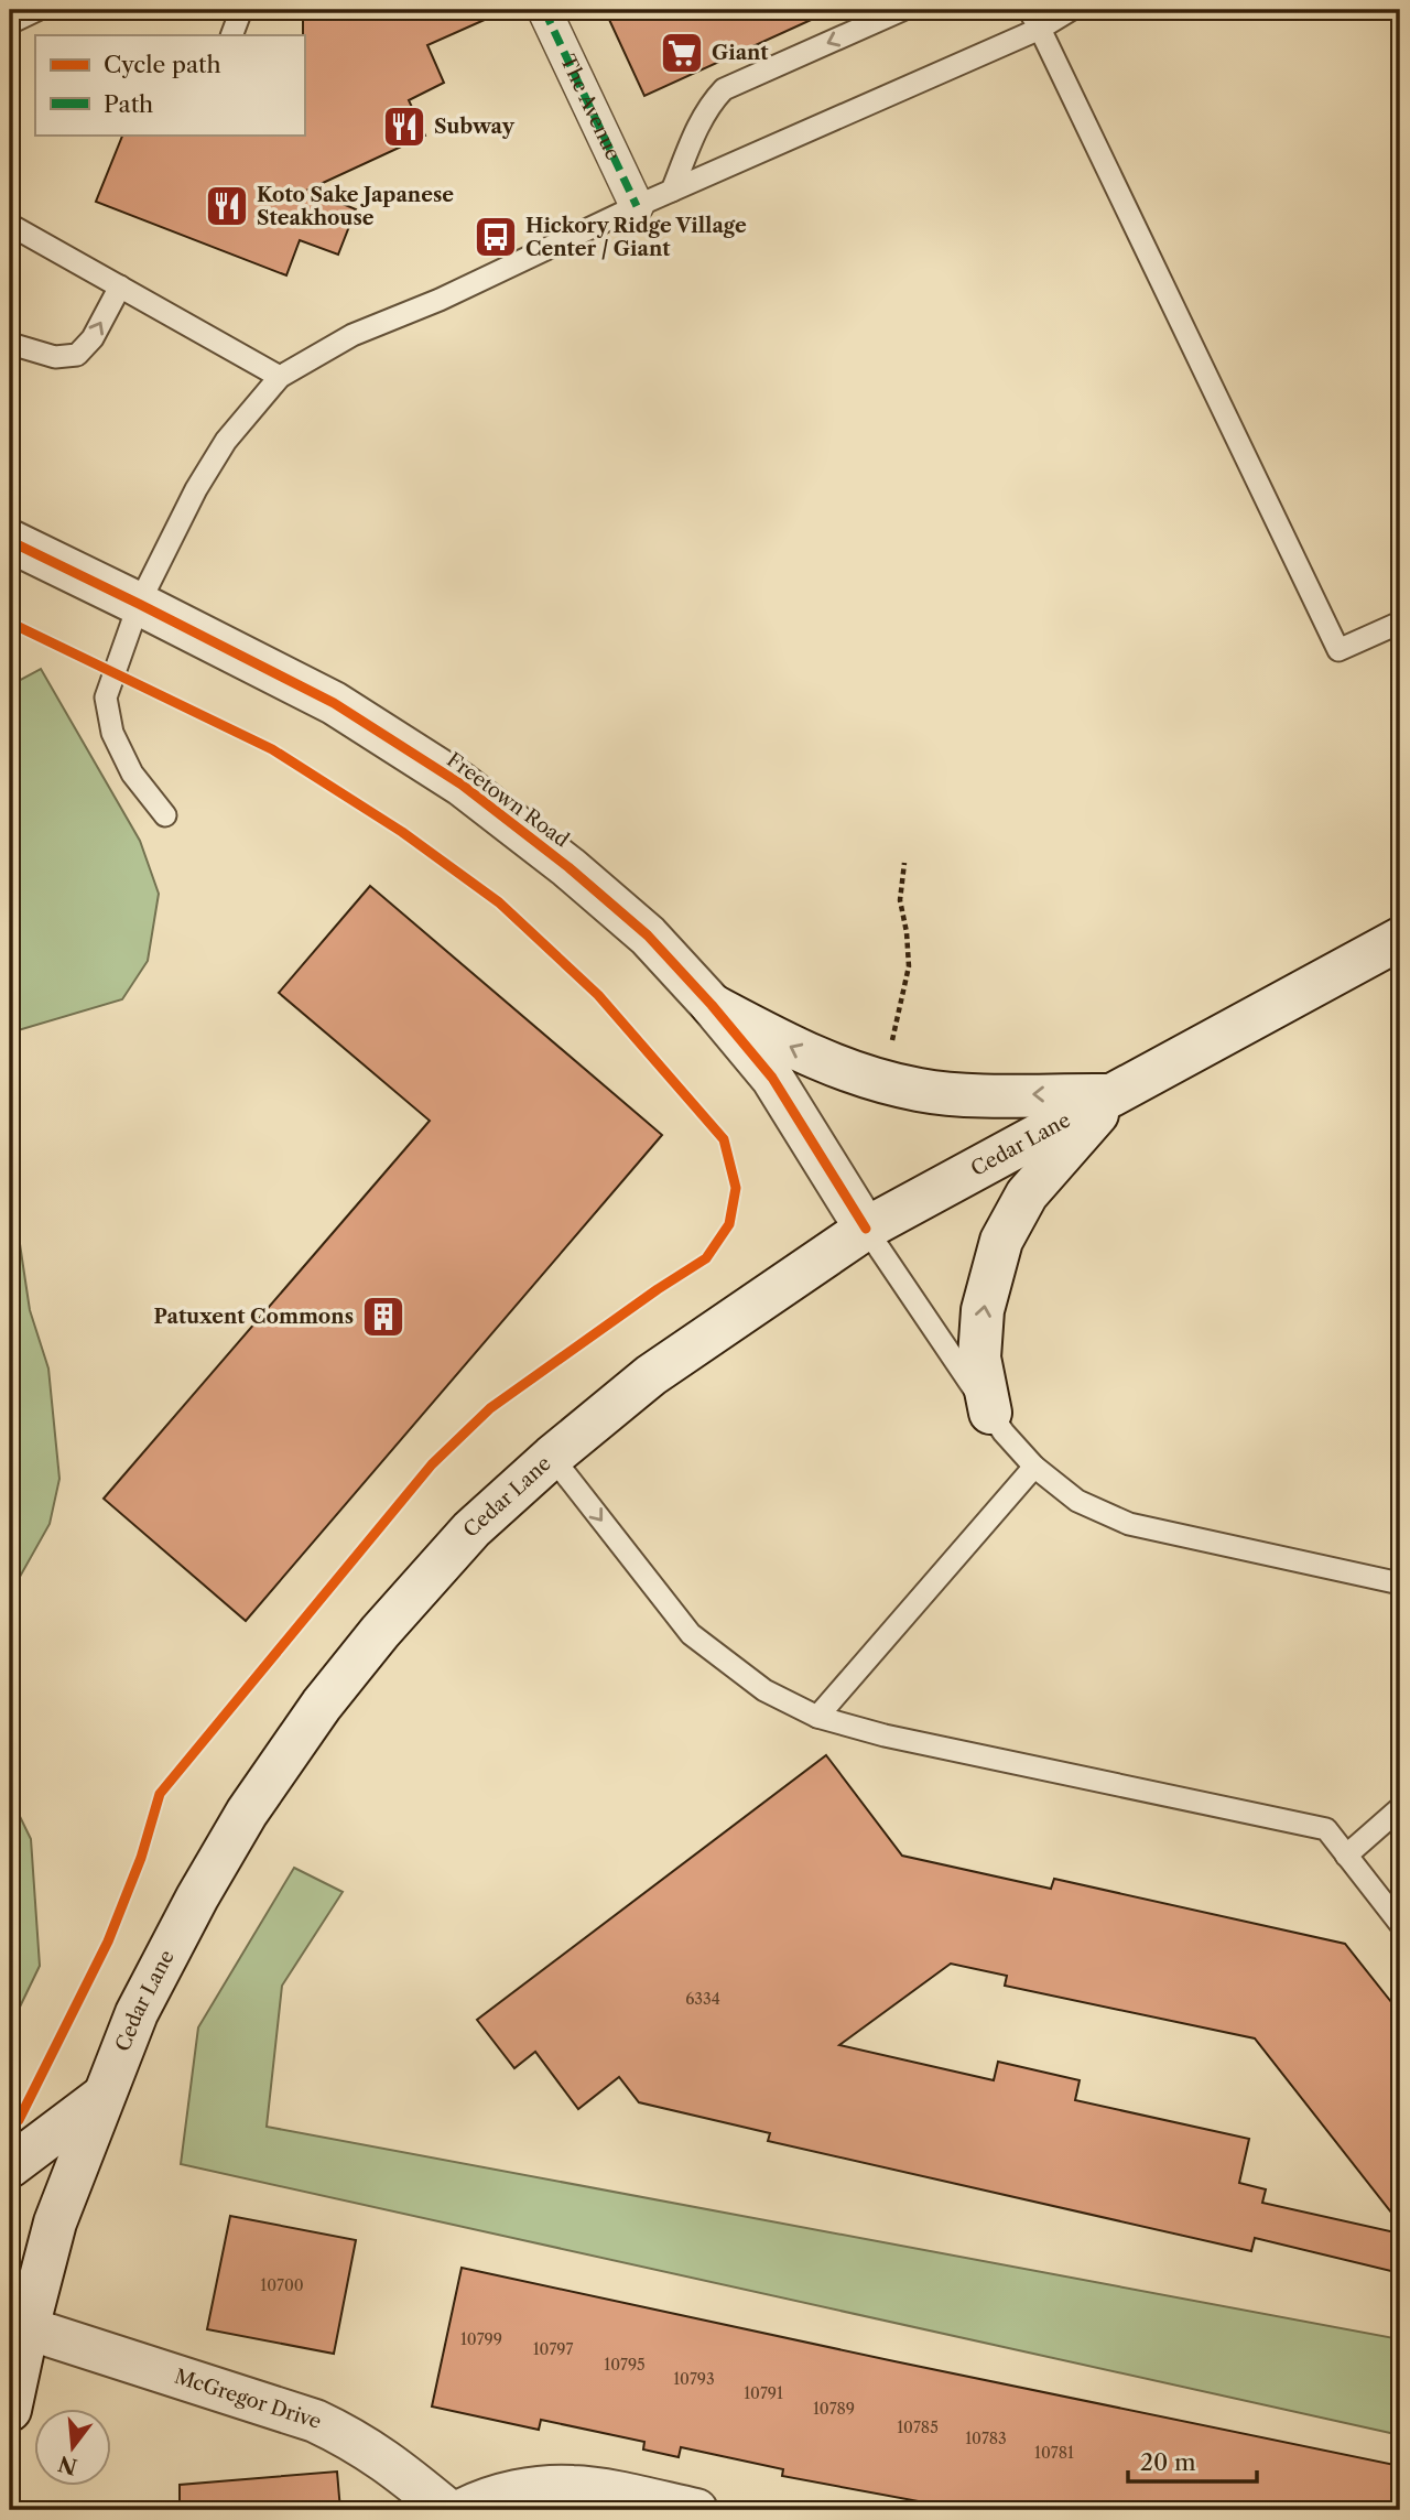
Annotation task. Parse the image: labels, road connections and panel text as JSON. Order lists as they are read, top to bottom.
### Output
{
  "streets": {
    "main road": ["Freetown Road", "Cedar Lane", "McGregor Drive"],
    "street": ["The Avenue"]
  },
  "crossings": [
    ["Freetown Road", "Cedar Lane"],
    ["Cedar Lane", "McGregor Drive"]
  ],
  "places": {
    "supermarket": ["Giant"],
    "restaurant": ["Subway", "Koto Sake Japanese Steakhouse"],
    "bus stop": ["Hickory Ridge Village Center / Giant"],
    "building": ["Patuxent Commons"]
  },
  "house_numbers": [
    "6334",
    "10700",
    "10799",
    "10797",
    "10795",
    "10793",
    "10791",
    "10789",
    "10785",
    "10783",
    "10781"
  ],
  "legend": ["Cycle path", "Path"],
  "scale_bar": "20 m",
  "north": "bottom"
}
